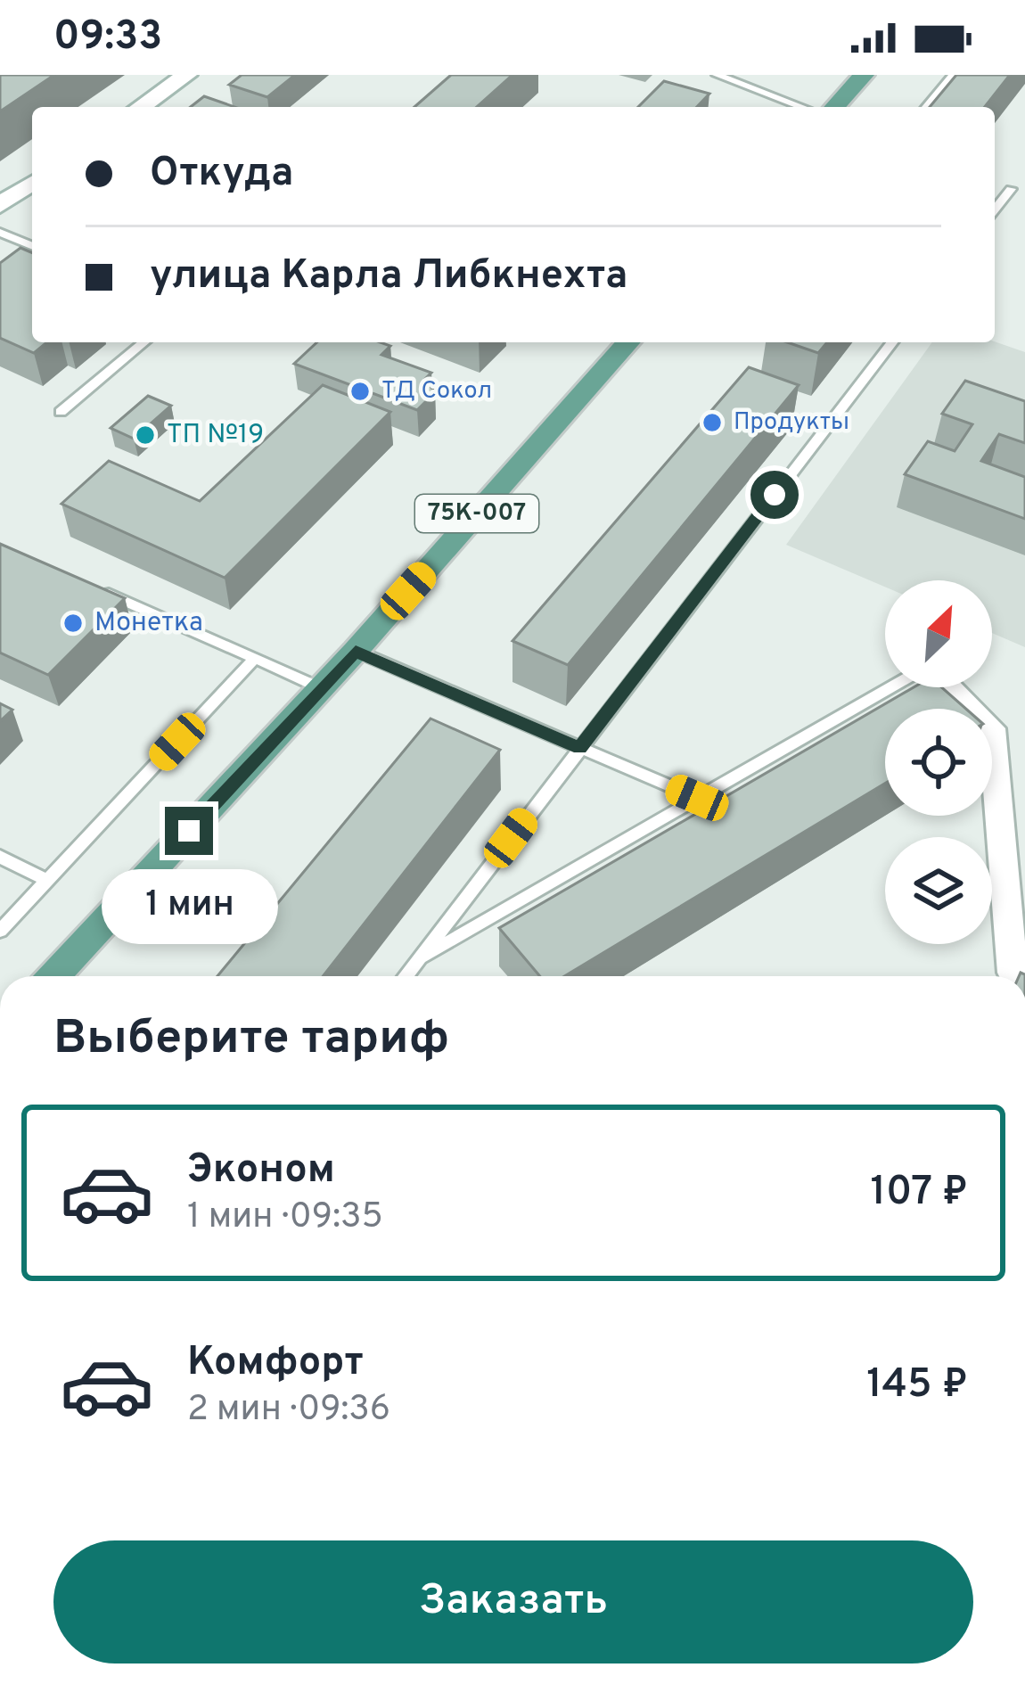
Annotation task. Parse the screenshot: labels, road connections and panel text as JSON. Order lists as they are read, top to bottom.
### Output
{
  "streets": {
    "main road": ["75К-007"]
  },
  "places": [
    "ТД Сокол",
    "Продукты",
    "ТП №19",
    "Монетка"
  ],
  "north": "top right",
  "page": {
    "status": "09:33",
    "banner": ["Откуда", "улица Карла Либкнехта"],
    "bubble": "1 мин",
    "heading": "Выберите тариф",
    "list": [
      {
        "name": "Эконом",
        "note": "1 мин · 09:35",
        "value": "107 ₽"
      },
      {
        "name": "Комфорт",
        "note": "2 мин · 09:36",
        "value": "145 ₽"
      }
    ],
    "buttons": "Заказать"
  }
}
